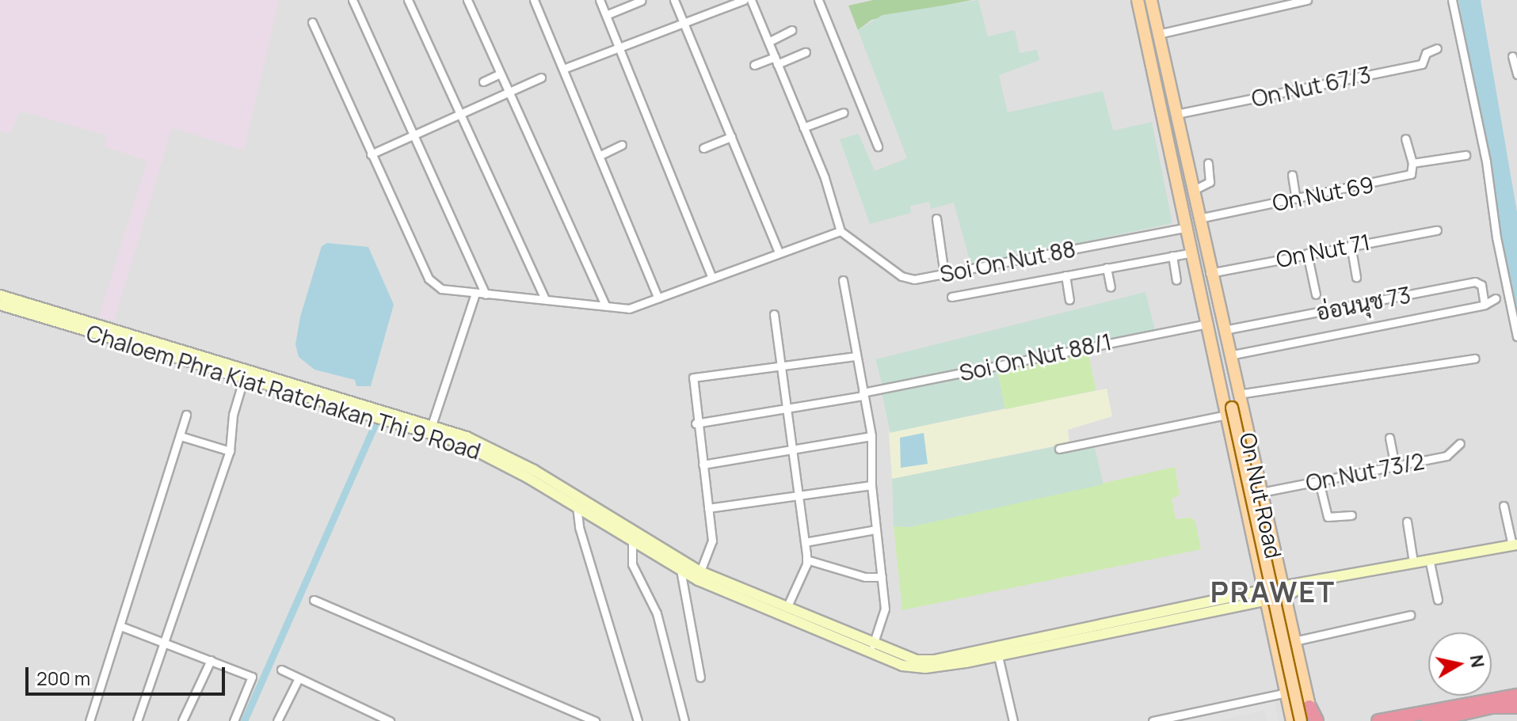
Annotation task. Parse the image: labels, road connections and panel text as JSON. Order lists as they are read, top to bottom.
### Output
{
  "streets": {
    "main road": ["Chaloem Phra Kiat Ratchakan Thi 9 Road", "On Nut Road"],
    "street": [
      "On Nut 67/3",
      "On Nut 69",
      "On Nut 71",
      "Soi On Nut 88",
      "อ่อนนุช 73",
      "Soi On Nut 88/1",
      "On Nut 73/2"
    ]
  },
  "crossings": [
    ["On Nut 67/3", "On Nut Road"],
    ["On Nut 69", "On Nut Road"],
    ["On Nut 71", "On Nut Road"],
    ["Soi On Nut 88", "On Nut Road"],
    ["อ่อนนุช 73", "On Nut Road"],
    ["Soi On Nut 88/1", "On Nut Road"],
    ["Chaloem Phra Kiat Ratchakan Thi 9 Road", "On Nut Road"],
    ["On Nut 73/2", "On Nut Road"]
  ],
  "districts": ["PRAWET"],
  "scale_bar": "200 m",
  "north": "right"
}
